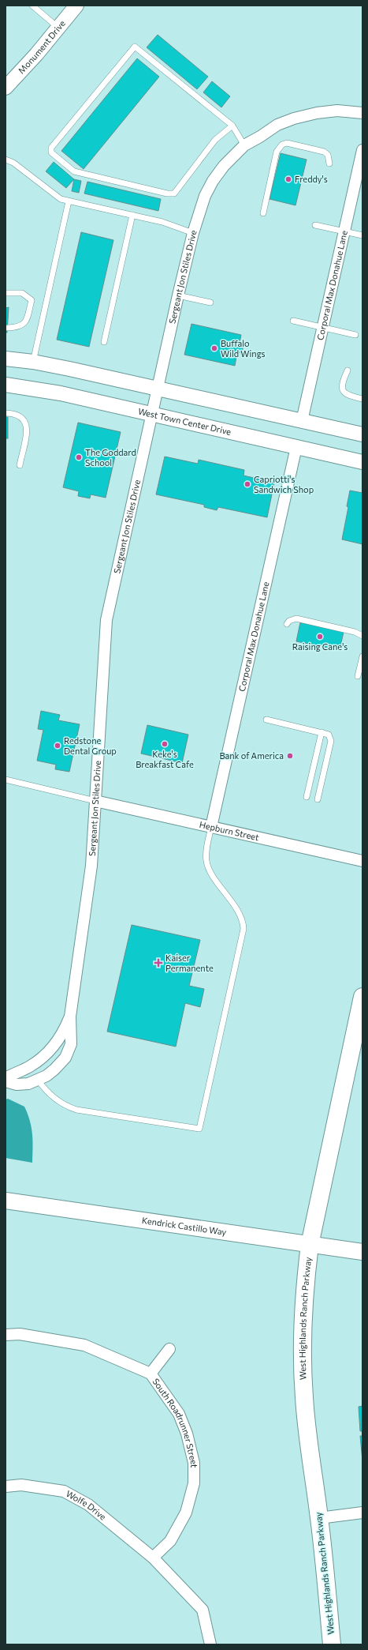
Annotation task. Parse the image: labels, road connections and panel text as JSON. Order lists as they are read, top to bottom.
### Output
{
  "streets": {
    "main road": ["Kendrick Castillo Way", "West Highlands Ranch Parkway"],
    "street": [
      "Monument Drive",
      "Sergeant Jon Stiles Drive",
      "Corporal Max Donahue Lane",
      "West Town Center Drive",
      "Hepburn Street",
      "South Roadrunner Street",
      "Wolfe Drive"
    ]
  },
  "crossings": [
    ["Sergeant Jon Stiles Drive", "West Town Center Drive"],
    ["Sergeant Jon Stiles Drive", "Hepburn Street"],
    ["Corporal Max Donahue Lane", "West Town Center Drive"],
    ["Corporal Max Donahue Lane", "Hepburn Street"],
    ["Kendrick Castillo Way", "West Highlands Ranch Parkway"],
    ["South Roadrunner Street", "Wolfe Drive"]
  ],
  "places": {
    "other": [
      "Freddy's",
      "Buffalo Wild Wings",
      "The Goddard School",
      "Capriotti's Sandwich Shop",
      "Raising Cane's",
      "Keke's Breakfast Cafe",
      "Redstone Dental Group",
      "Bank of America"
    ],
    "health": ["Kaiser Permanente"]
  }
}
